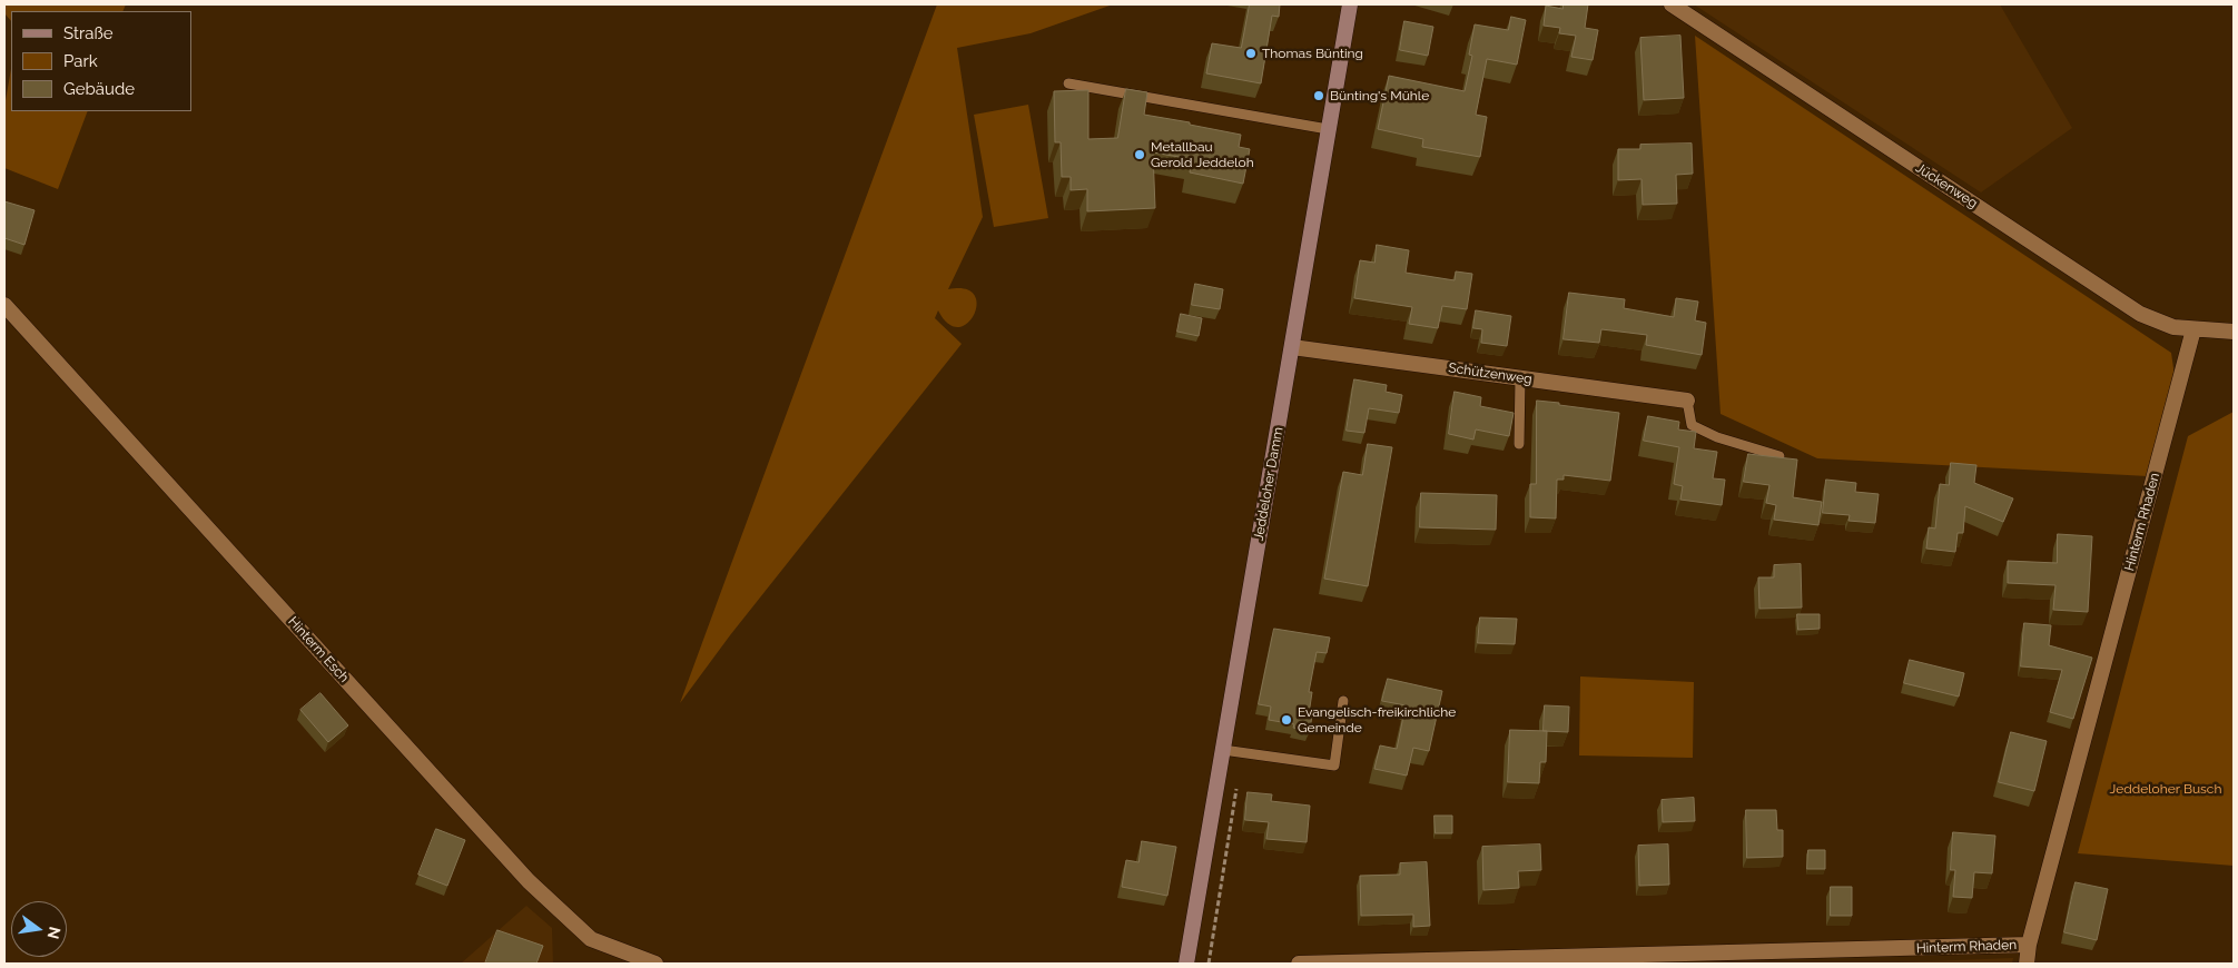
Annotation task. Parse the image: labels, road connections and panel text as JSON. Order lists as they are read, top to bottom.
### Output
{
  "streets": {
    "main road": ["Jeddeloher Damm"],
    "street": [
      "Jückenweg",
      "Schützenweg",
      "Hinterm Rhaden",
      "Hinterm Esch"
    ]
  },
  "crossings": [
    ["Jückenweg", "Hinterm Rhaden"],
    ["Schützenweg", "Jeddeloher Damm"]
  ],
  "parks": ["Jeddeloher Busch"],
  "places": [
    "Thomas Bünting",
    "Bünting's Mühle",
    "Metallbau Gerold Jeddeloh",
    "Evangelisch-freikirchliche Gemeinde"
  ],
  "legend": ["Straße", "Park", "Gebäude"],
  "north": "right"
}
